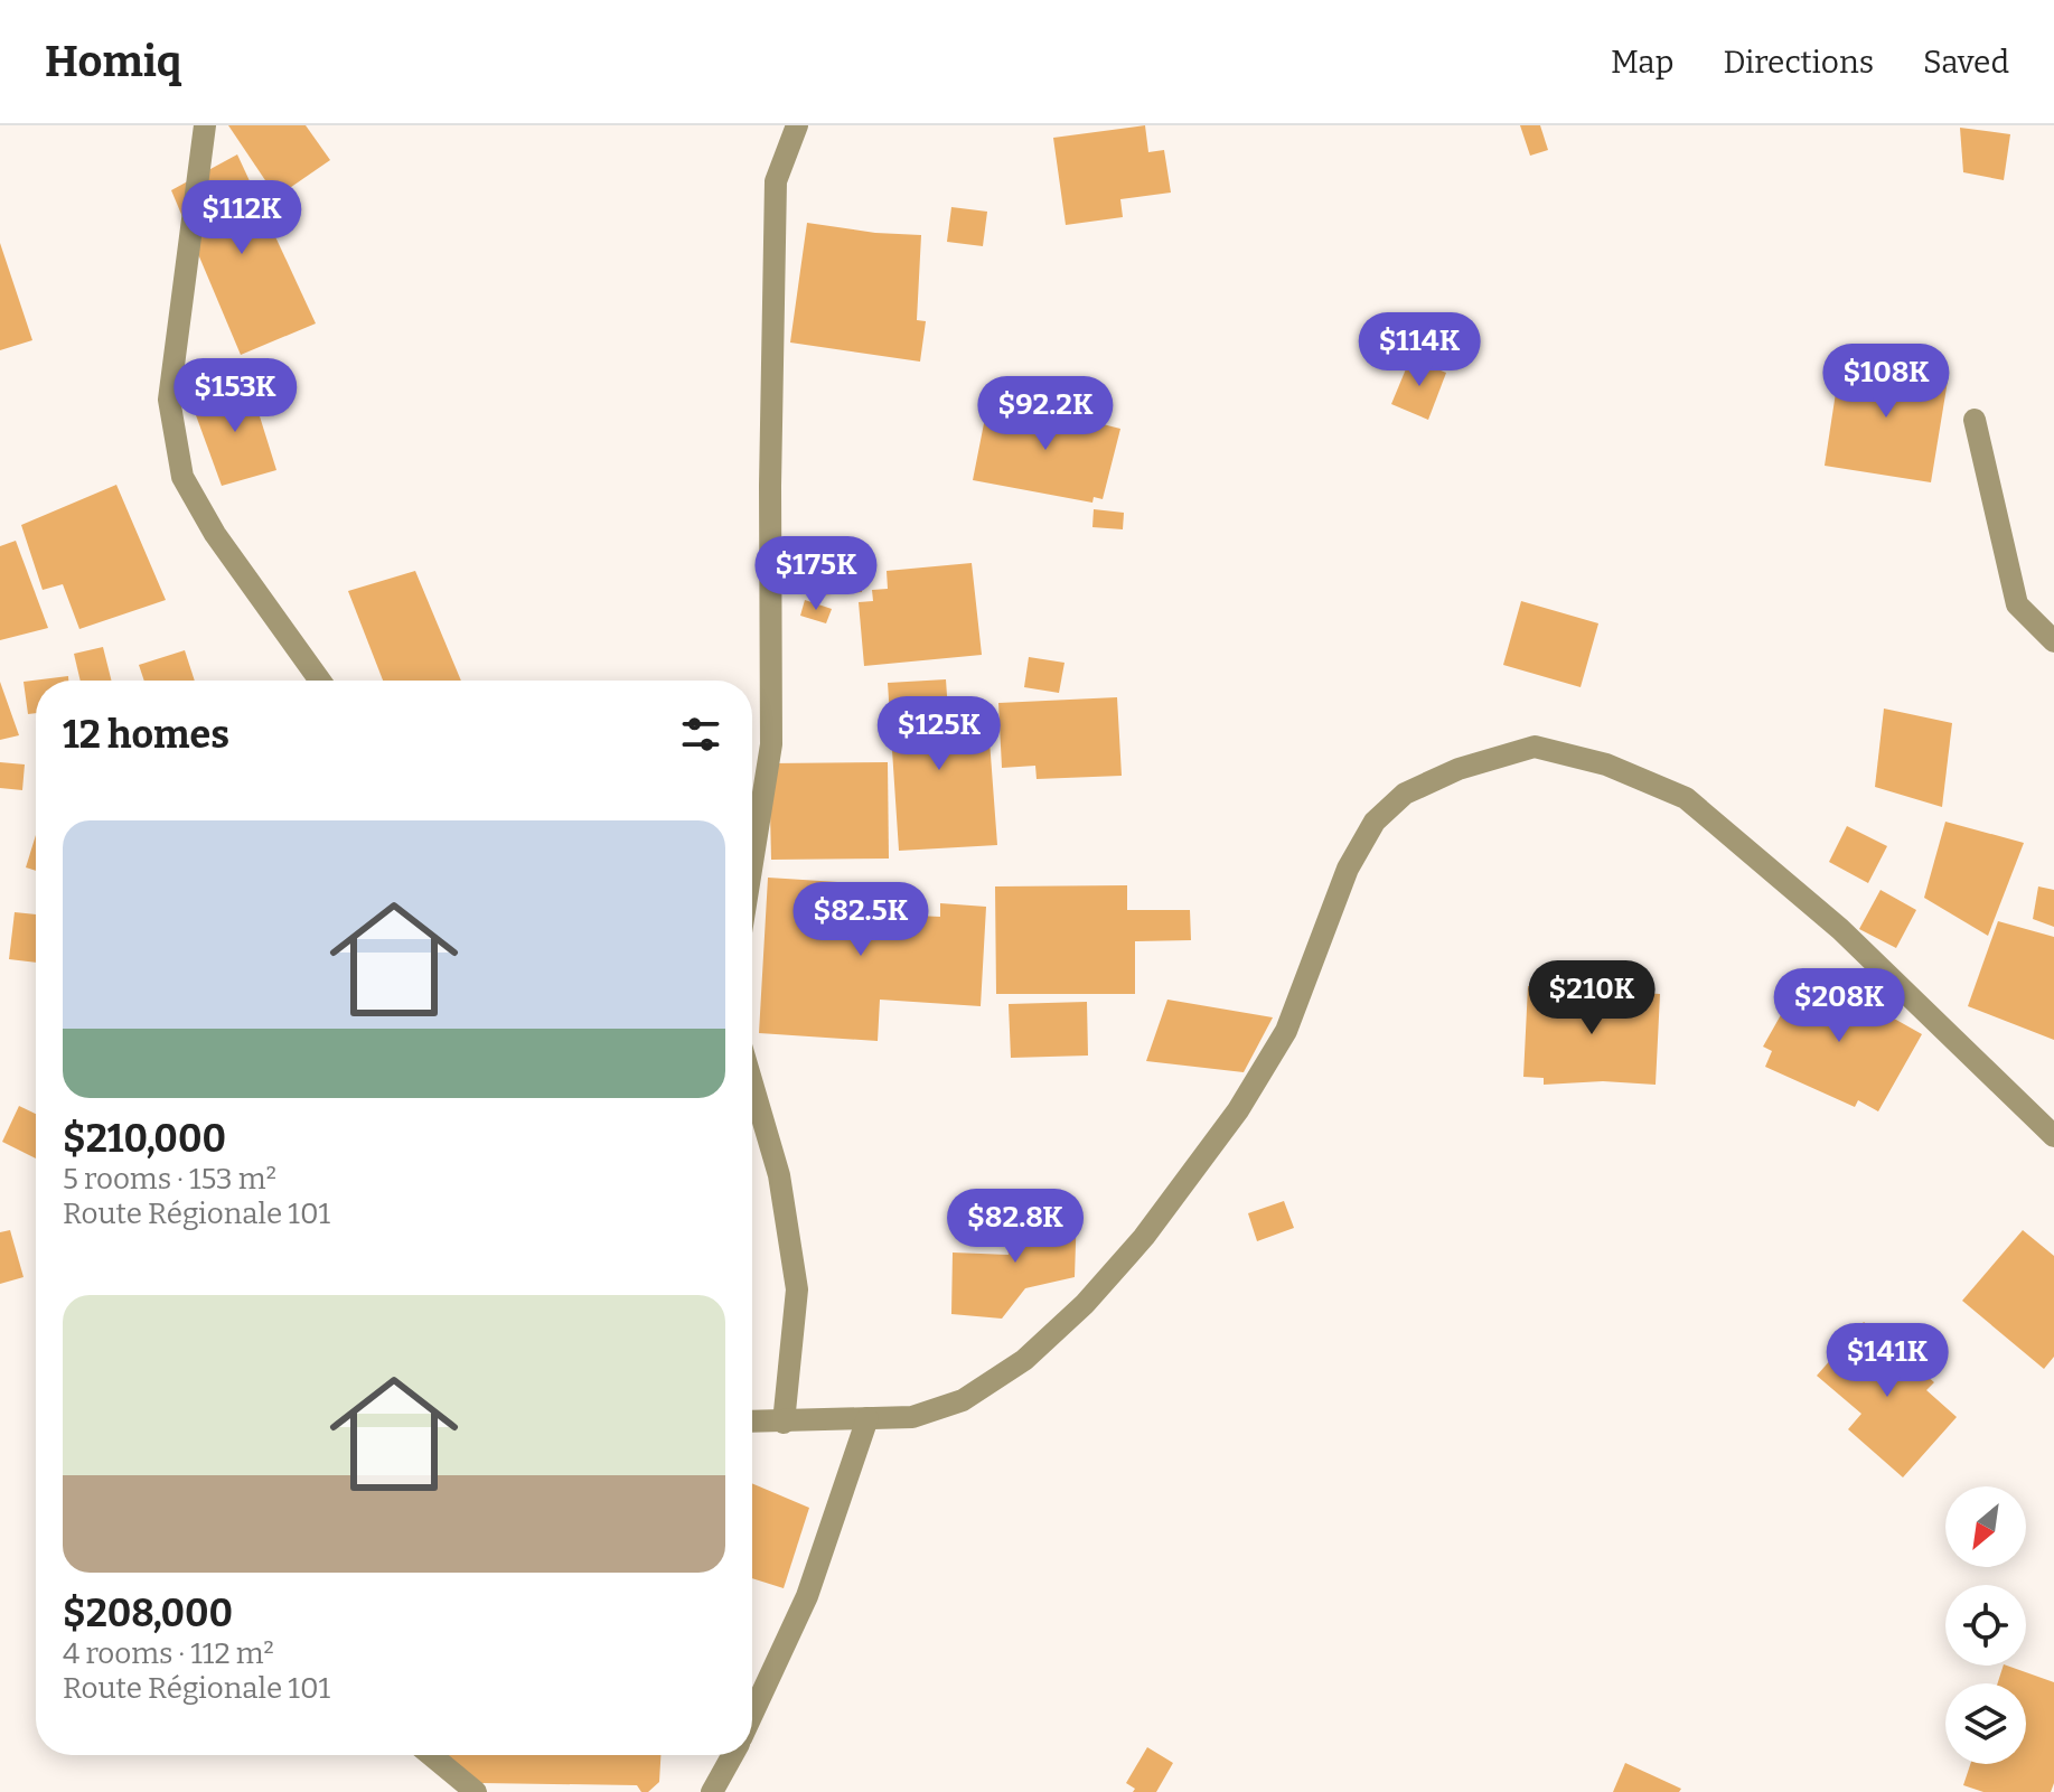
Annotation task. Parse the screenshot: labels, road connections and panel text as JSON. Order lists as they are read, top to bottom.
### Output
{
  "north": "bottom left",
  "page": {
    "header": "Homiq",
    "nav": ["Map", "Directions", "Saved"],
    "price": [
      "$112K",
      "$114K",
      "$108K",
      "$153K",
      "$92.2K",
      "$175K",
      "$125K",
      "$82.5K",
      "$210K",
      "$208K",
      "$82.8K",
      "$141K"
    ],
    "heading": "12 homes",
    "list": [
      {
        "name": "$210,000",
        "note": "5 rooms · 153 m² · Route Régionale 101"
      },
      {
        "name": "$208,000",
        "note": "4 rooms · 112 m² · Route Régionale 101"
      }
    ]
  }
}
